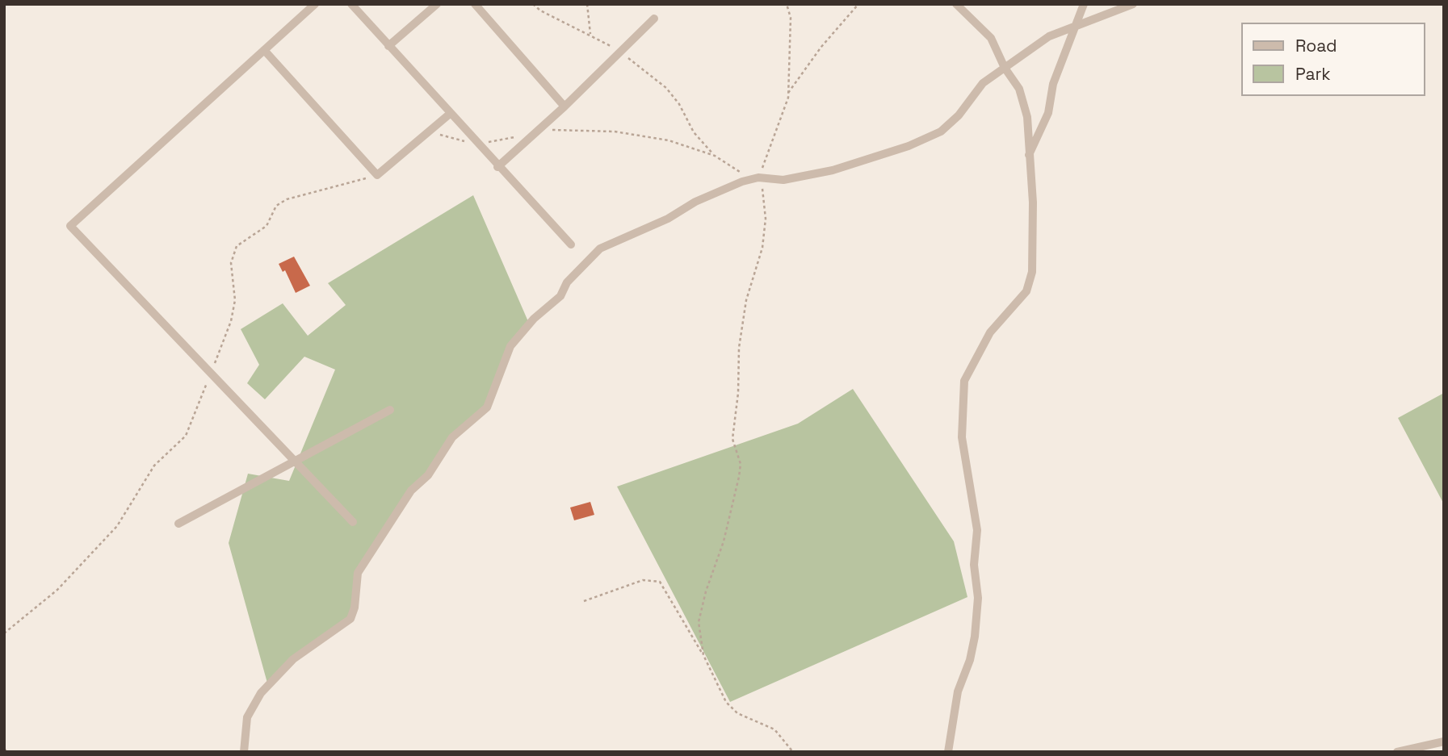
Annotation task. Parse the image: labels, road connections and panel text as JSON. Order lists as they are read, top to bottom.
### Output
{
  "legend": ["Road", "Park"]
}
